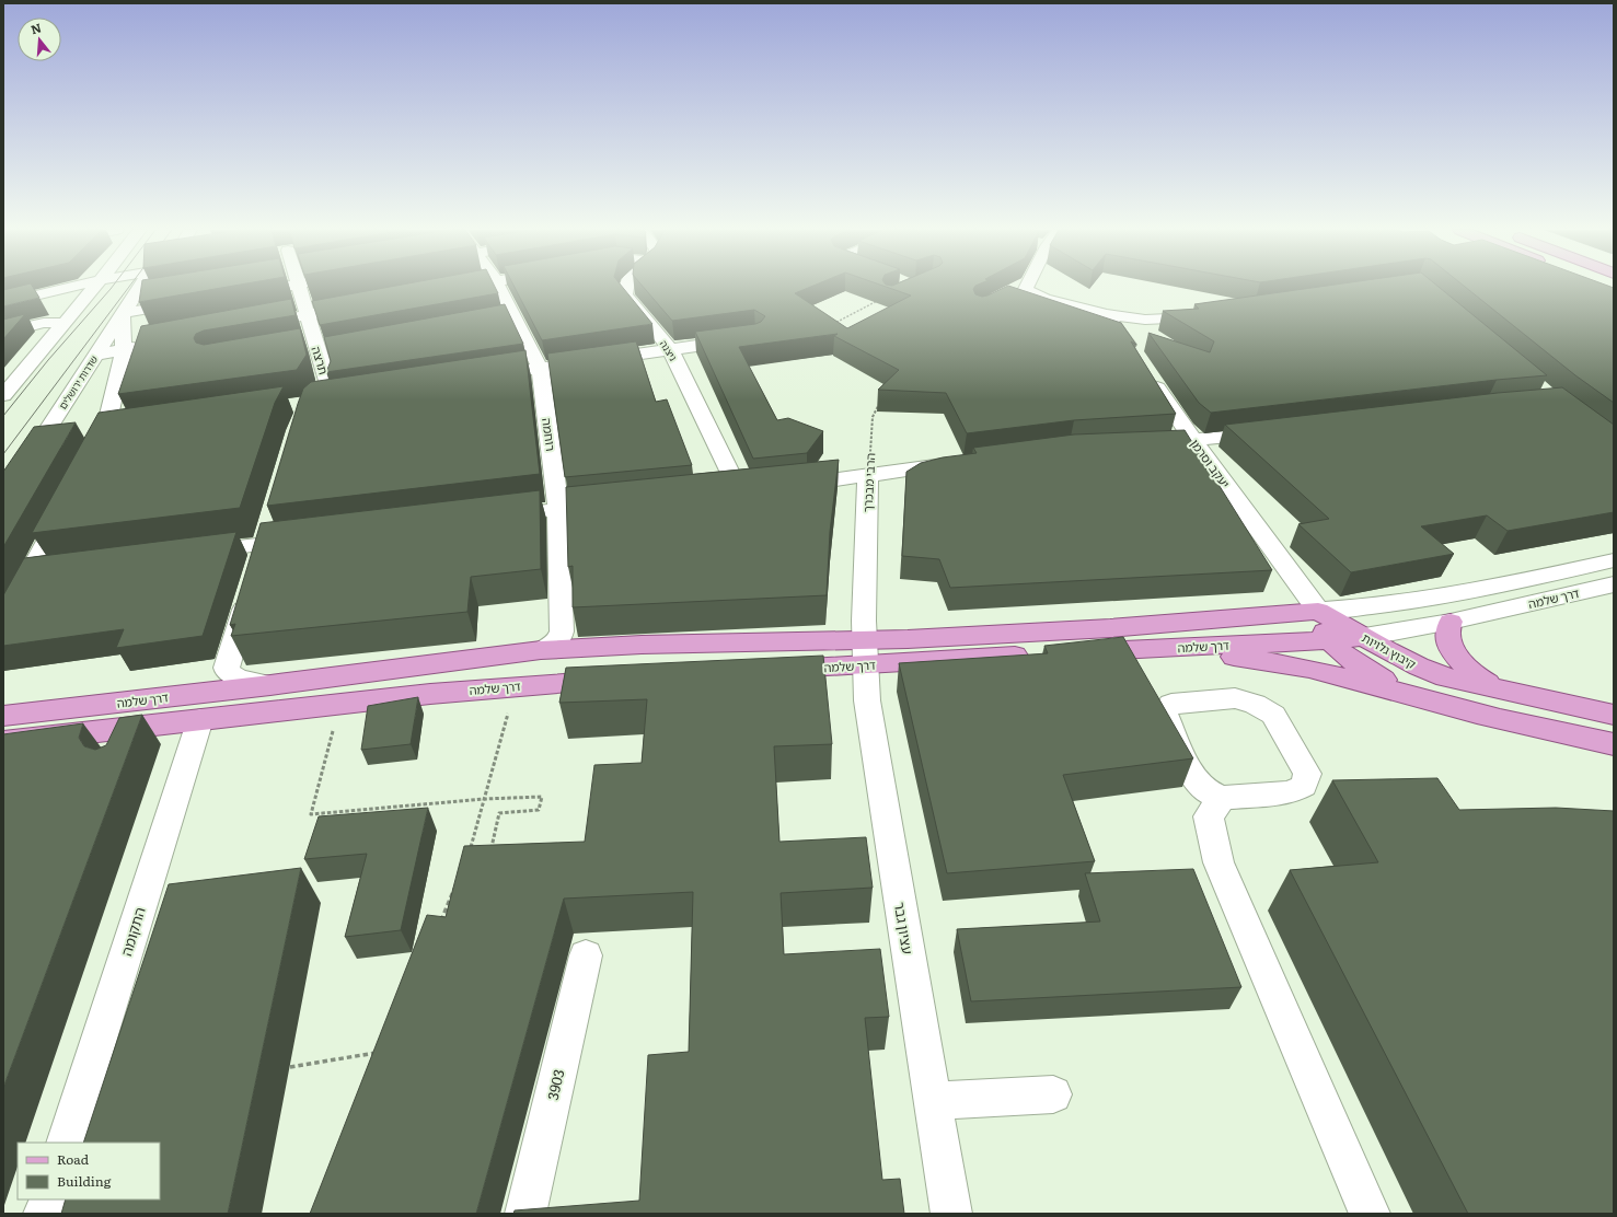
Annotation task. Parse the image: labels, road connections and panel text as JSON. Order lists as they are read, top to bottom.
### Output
{
  "streets": {
    "main road": ["דרך שלמה", "קיבוץ גלויות"],
    "street": [
      "ניצנה",
      "תרצה",
      "שדרות ירושלים",
      "רוחמה",
      "יעקב וסרמן",
      "הרבי מבכרך",
      "עציון גבר",
      "התקומה",
      "3903"
    ]
  },
  "crossings": [
    ["רוחמה", "דרך שלמה"],
    ["יעקב וסרמן", "דרך שלמה"],
    ["יעקב וסרמן", "קיבוץ גלויות"],
    ["הרבי מבכרך", "דרך שלמה"],
    ["הרבי מבכרך", "עציון גבר"],
    ["דרך שלמה", "קיבוץ גלויות"],
    ["דרך שלמה", "עציון גבר"],
    ["דרך שלמה", "התקומה"]
  ],
  "legend": ["Road", "Building"],
  "north": "top"
}
